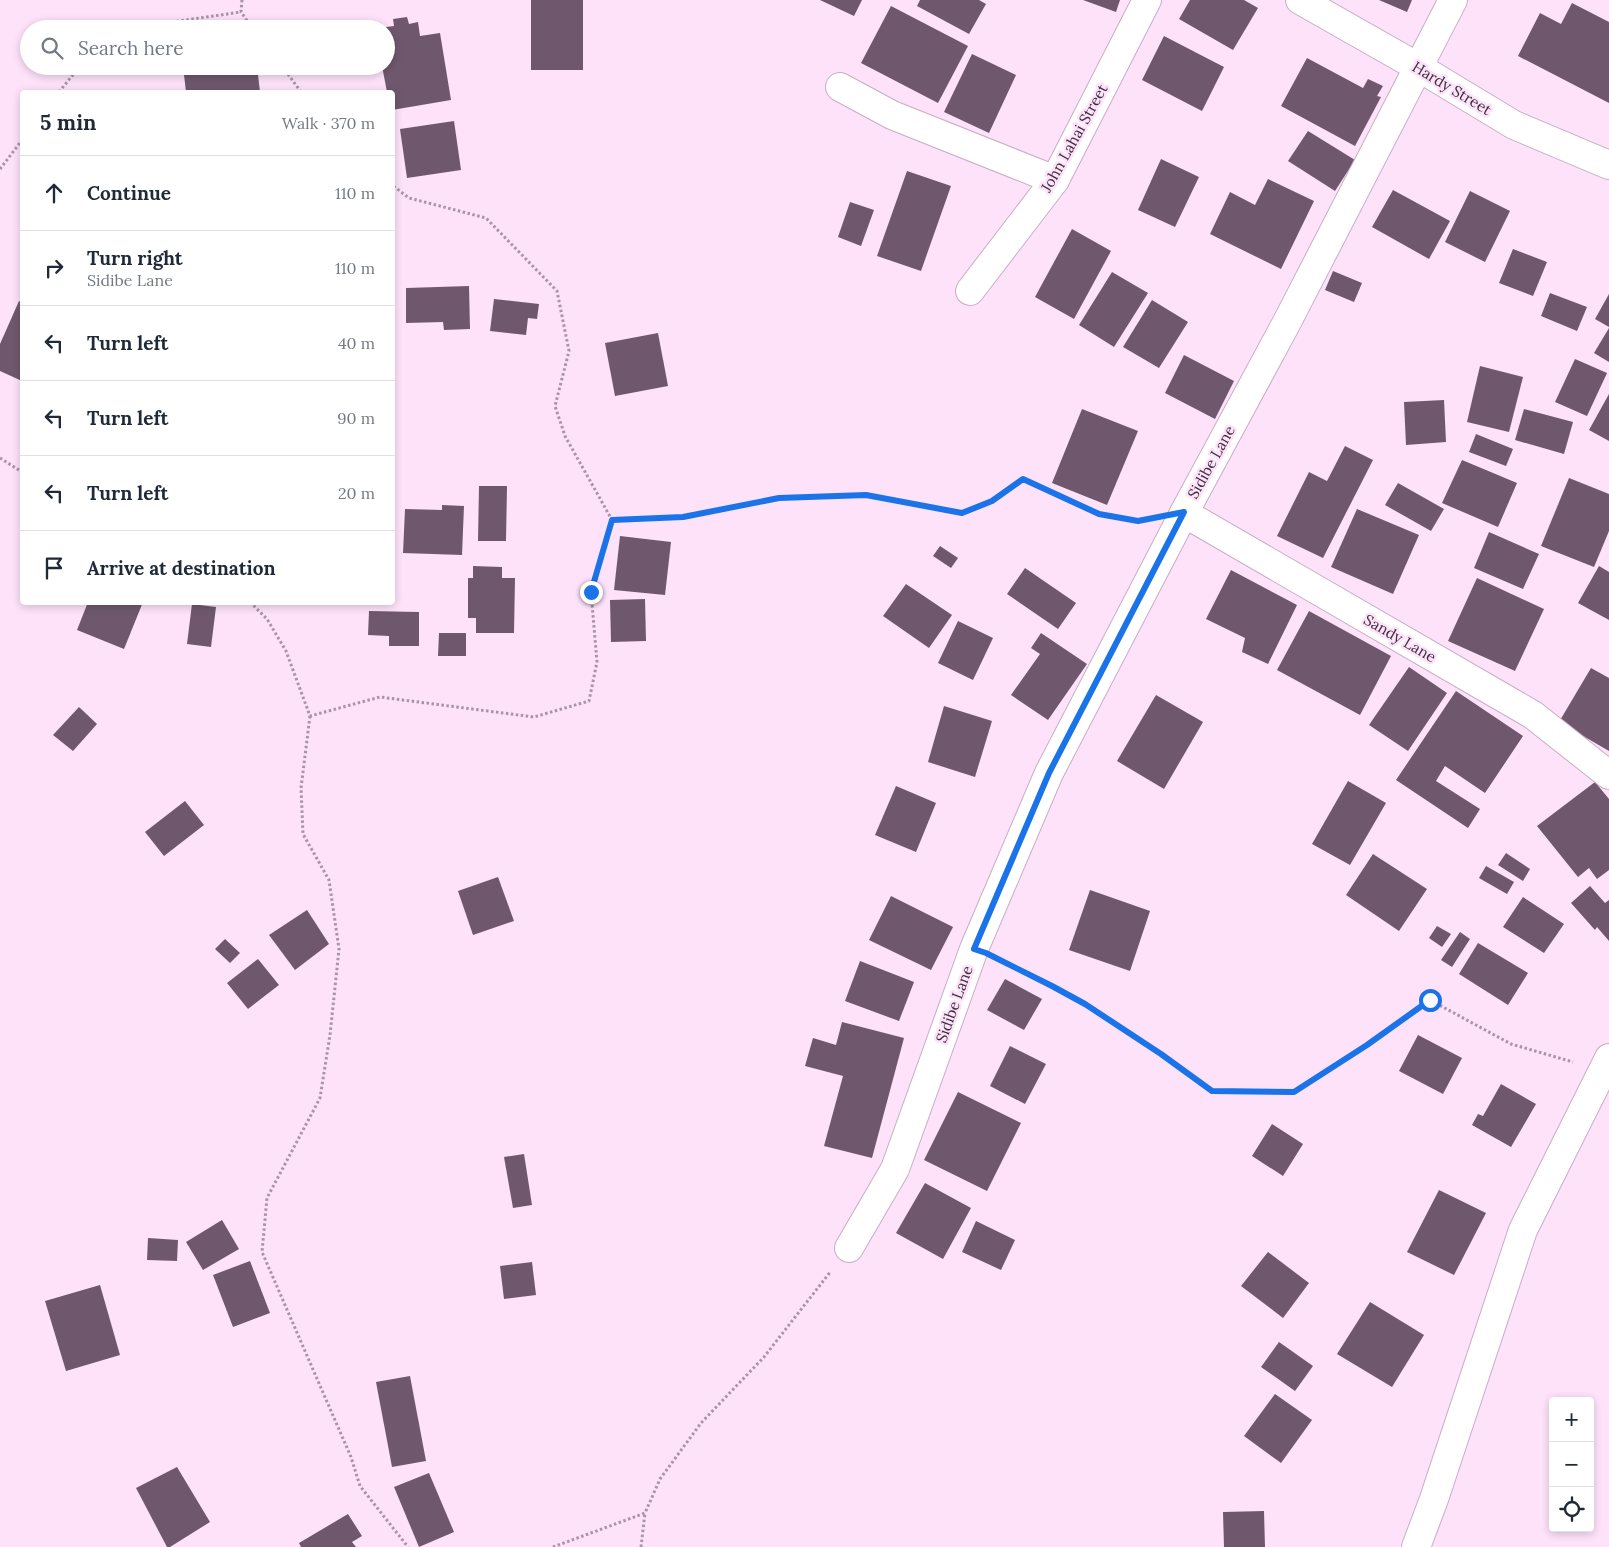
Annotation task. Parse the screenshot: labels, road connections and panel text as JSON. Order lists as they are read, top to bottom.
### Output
{
  "streets": {
    "street": [
      "Hardy Street",
      "John Lahai Street",
      "Sidibe Lane",
      "Sandy Lane"
    ]
  },
  "crossings": [
    ["Hardy Street", "Sidibe Lane"],
    ["Sidibe Lane", "Sandy Lane"]
  ],
  "page": {
    "search": "Search here",
    "heading": ["5 min", "Walk · 370 m"],
    "list": [
      ["Continue", "110 m"],
      ["Turn right", "Sidibe Lane", "110 m"],
      ["Turn left", "40 m"],
      ["Turn left", "90 m"],
      ["Turn left", "20 m"],
      "Arrive at destination"
    ],
    "map_buttons": ["+", "−"]
  }
}
